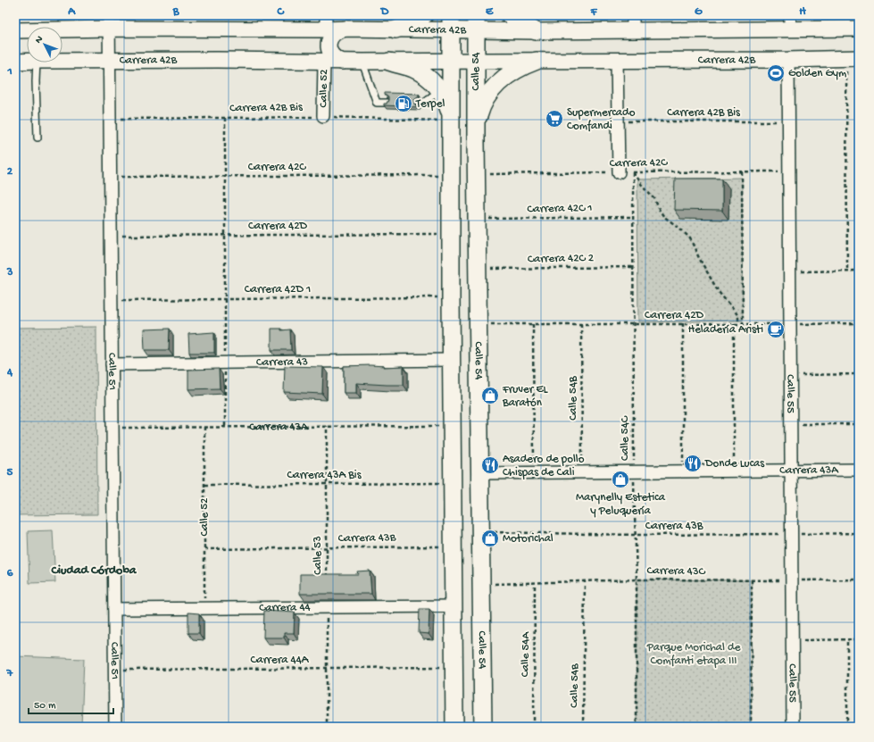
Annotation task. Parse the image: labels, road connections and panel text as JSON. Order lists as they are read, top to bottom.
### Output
{
  "streets": {
    "main road": ["Calle 54"],
    "street": [
      "Carrera 42B",
      "Calle 52",
      "Carrera 43",
      "Calle 51",
      "Calle 55",
      "Carrera 43A",
      "Carrera 44"
    ],
    "path": [
      "Carrera 42B Bis",
      "Carrera 42C",
      "Carrera 42C 1",
      "Carrera 42D",
      "Carrera 42C 2",
      "Carrera 42D 1",
      "Calle 54B",
      "Calle 54C",
      "Carrera 43A Bis",
      "Carrera 43B",
      "Calle 53",
      "Carrera 43C",
      "Calle 54A",
      "Carrera 44A"
    ]
  },
  "crossings": [
    ["Carrera 42B", "Calle 54"],
    ["Carrera 42B", "Calle 52"],
    ["Carrera 42B", "Calle 51"],
    ["Carrera 42B", "Calle 55"],
    ["Calle 54", "Carrera 43A"],
    ["Calle 52", "Carrera 42B Bis"],
    ["Calle 52", "Carrera 43A"],
    ["Calle 52", "Carrera 43A Bis"],
    ["Calle 52", "Carrera 43B"],
    ["Calle 52", "Carrera 44"],
    ["Carrera 42B Bis", "Calle 51"],
    ["Carrera 42B Bis", "Calle 55"],
    ["Carrera 42C", "Calle 51"],
    ["Carrera 42C", "Calle 55"],
    ["Carrera 42C", "Calle 54C"],
    ["Carrera 42C 1", "Calle 54C"],
    ["Carrera 42D", "Calle 51"],
    ["Carrera 42D", "Calle 55"],
    ["Carrera 42D", "Calle 54B"],
    ["Carrera 42D", "Calle 54C"],
    ["Carrera 42C 2", "Calle 54C"],
    ["Carrera 42D 1", "Calle 51"],
    ["Carrera 43", "Calle 51"],
    ["Calle 51", "Carrera 43A"],
    ["Calle 51", "Carrera 44"],
    ["Calle 51", "Carrera 44A"],
    ["Calle 55", "Carrera 43A"],
    ["Calle 55", "Carrera 43B"],
    ["Calle 55", "Carrera 43C"],
    ["Calle 54B", "Carrera 43A"],
    ["Calle 54B", "Carrera 43C"],
    ["Carrera 43A", "Calle 54C"],
    ["Carrera 43A", "Calle 53"],
    ["Calle 54C", "Carrera 43B"],
    ["Calle 54C", "Carrera 43C"],
    ["Carrera 43A Bis", "Calle 53"],
    ["Carrera 43B", "Calle 53"],
    ["Carrera 43C", "Calle 54A"]
  ],
  "districts": ["Ciudad Córdoba"],
  "parks": ["Parque Morichal de Comfanti etapa III"],
  "places": {
    "sports": ["Golden Gym"],
    "fuel station": ["Terpel"],
    "supermarket": ["Supermercado Comfandi"],
    "cafe": ["Heladería Aristi"],
    "shop": ["Fruver EL Baratón", "Marynelly Estetica y Peluquería", "Motorichal"],
    "restaurant": ["Donde Lucas", "Asadero de pollo Chispas de Cali"]
  },
  "scale_bar": "50 m",
  "north": "top left",
  "grid": {
    "columns": [
      "A",
      "B",
      "C",
      "D",
      "E",
      "F",
      "G",
      "H"
    ],
    "rows": [
      "1",
      "2",
      "3",
      "4",
      "5",
      "6",
      "7"
    ]
  }
}
